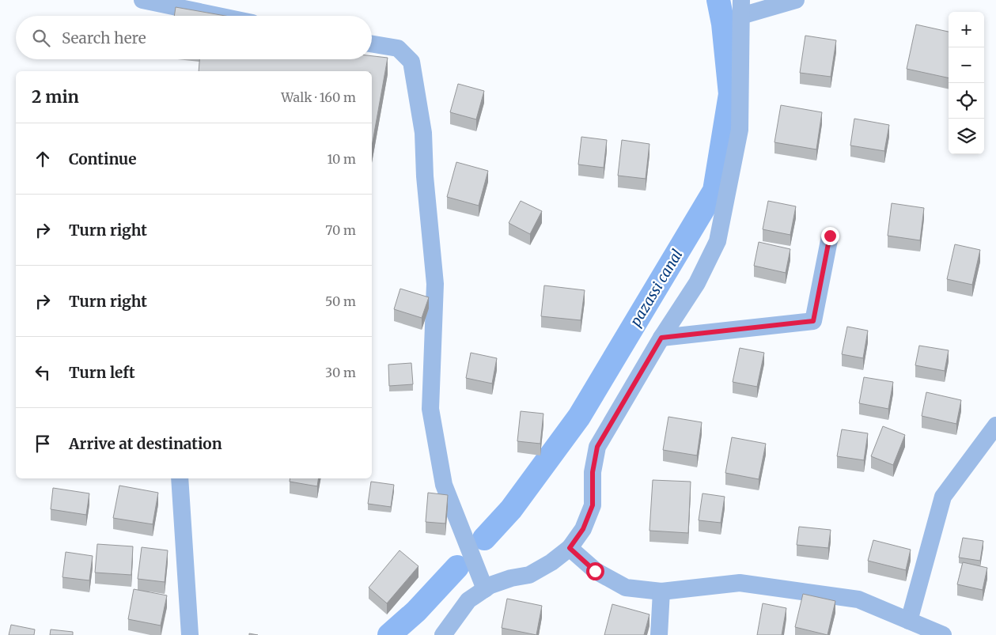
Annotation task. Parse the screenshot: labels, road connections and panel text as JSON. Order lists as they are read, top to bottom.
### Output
{
  "water": ["pazassi canal"],
  "page": {
    "map_buttons": ["+", "−"],
    "search": "Search here",
    "heading": ["2 min", "Walk · 160 m"],
    "list": [
      ["Continue", "10 m"],
      ["Turn right", "70 m"],
      ["Turn right", "50 m"],
      ["Turn left", "30 m"],
      "Arrive at destination"
    ]
  }
}
